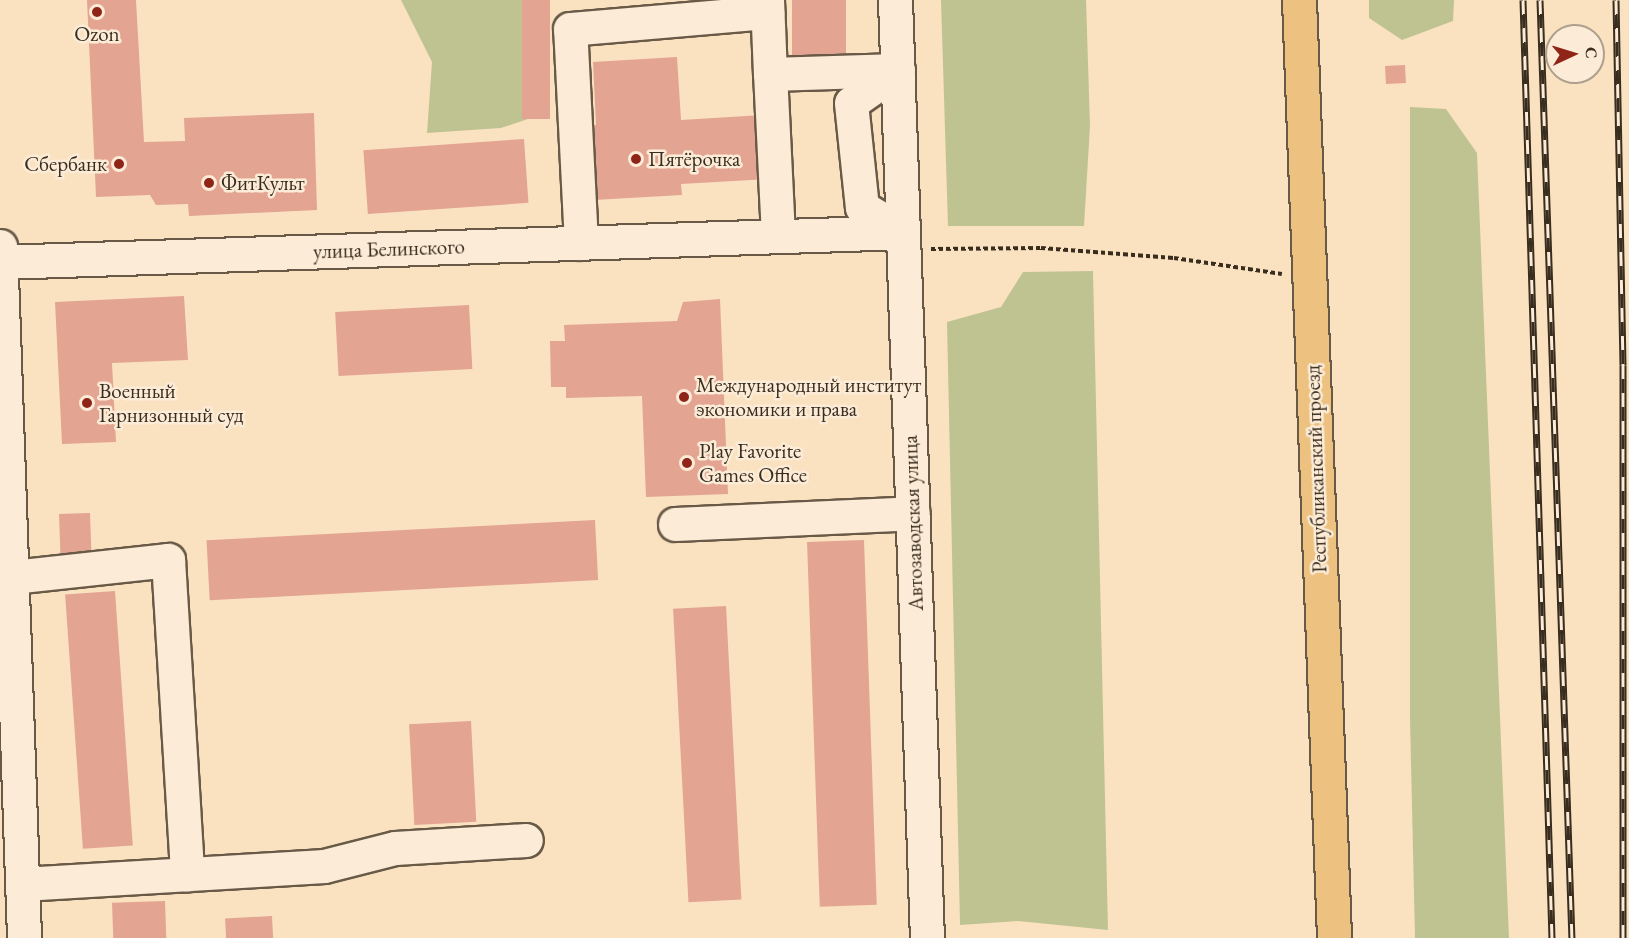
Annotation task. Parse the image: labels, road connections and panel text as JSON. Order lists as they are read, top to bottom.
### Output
{
  "streets": {
    "main road": ["Республиканский проезд"],
    "street": ["улица Белинского", "Автозаводская улица"]
  },
  "crossings": [
    ["улица Белинского", "Автозаводская улица"]
  ],
  "places": [
    "Ozon",
    "Пятёрочка",
    "Сбербанк",
    "ФитКульт",
    "Международный институт экономики и права",
    "Военный Гарнизонный суд",
    "Play Favorite Games Office"
  ],
  "north": "right"
}
